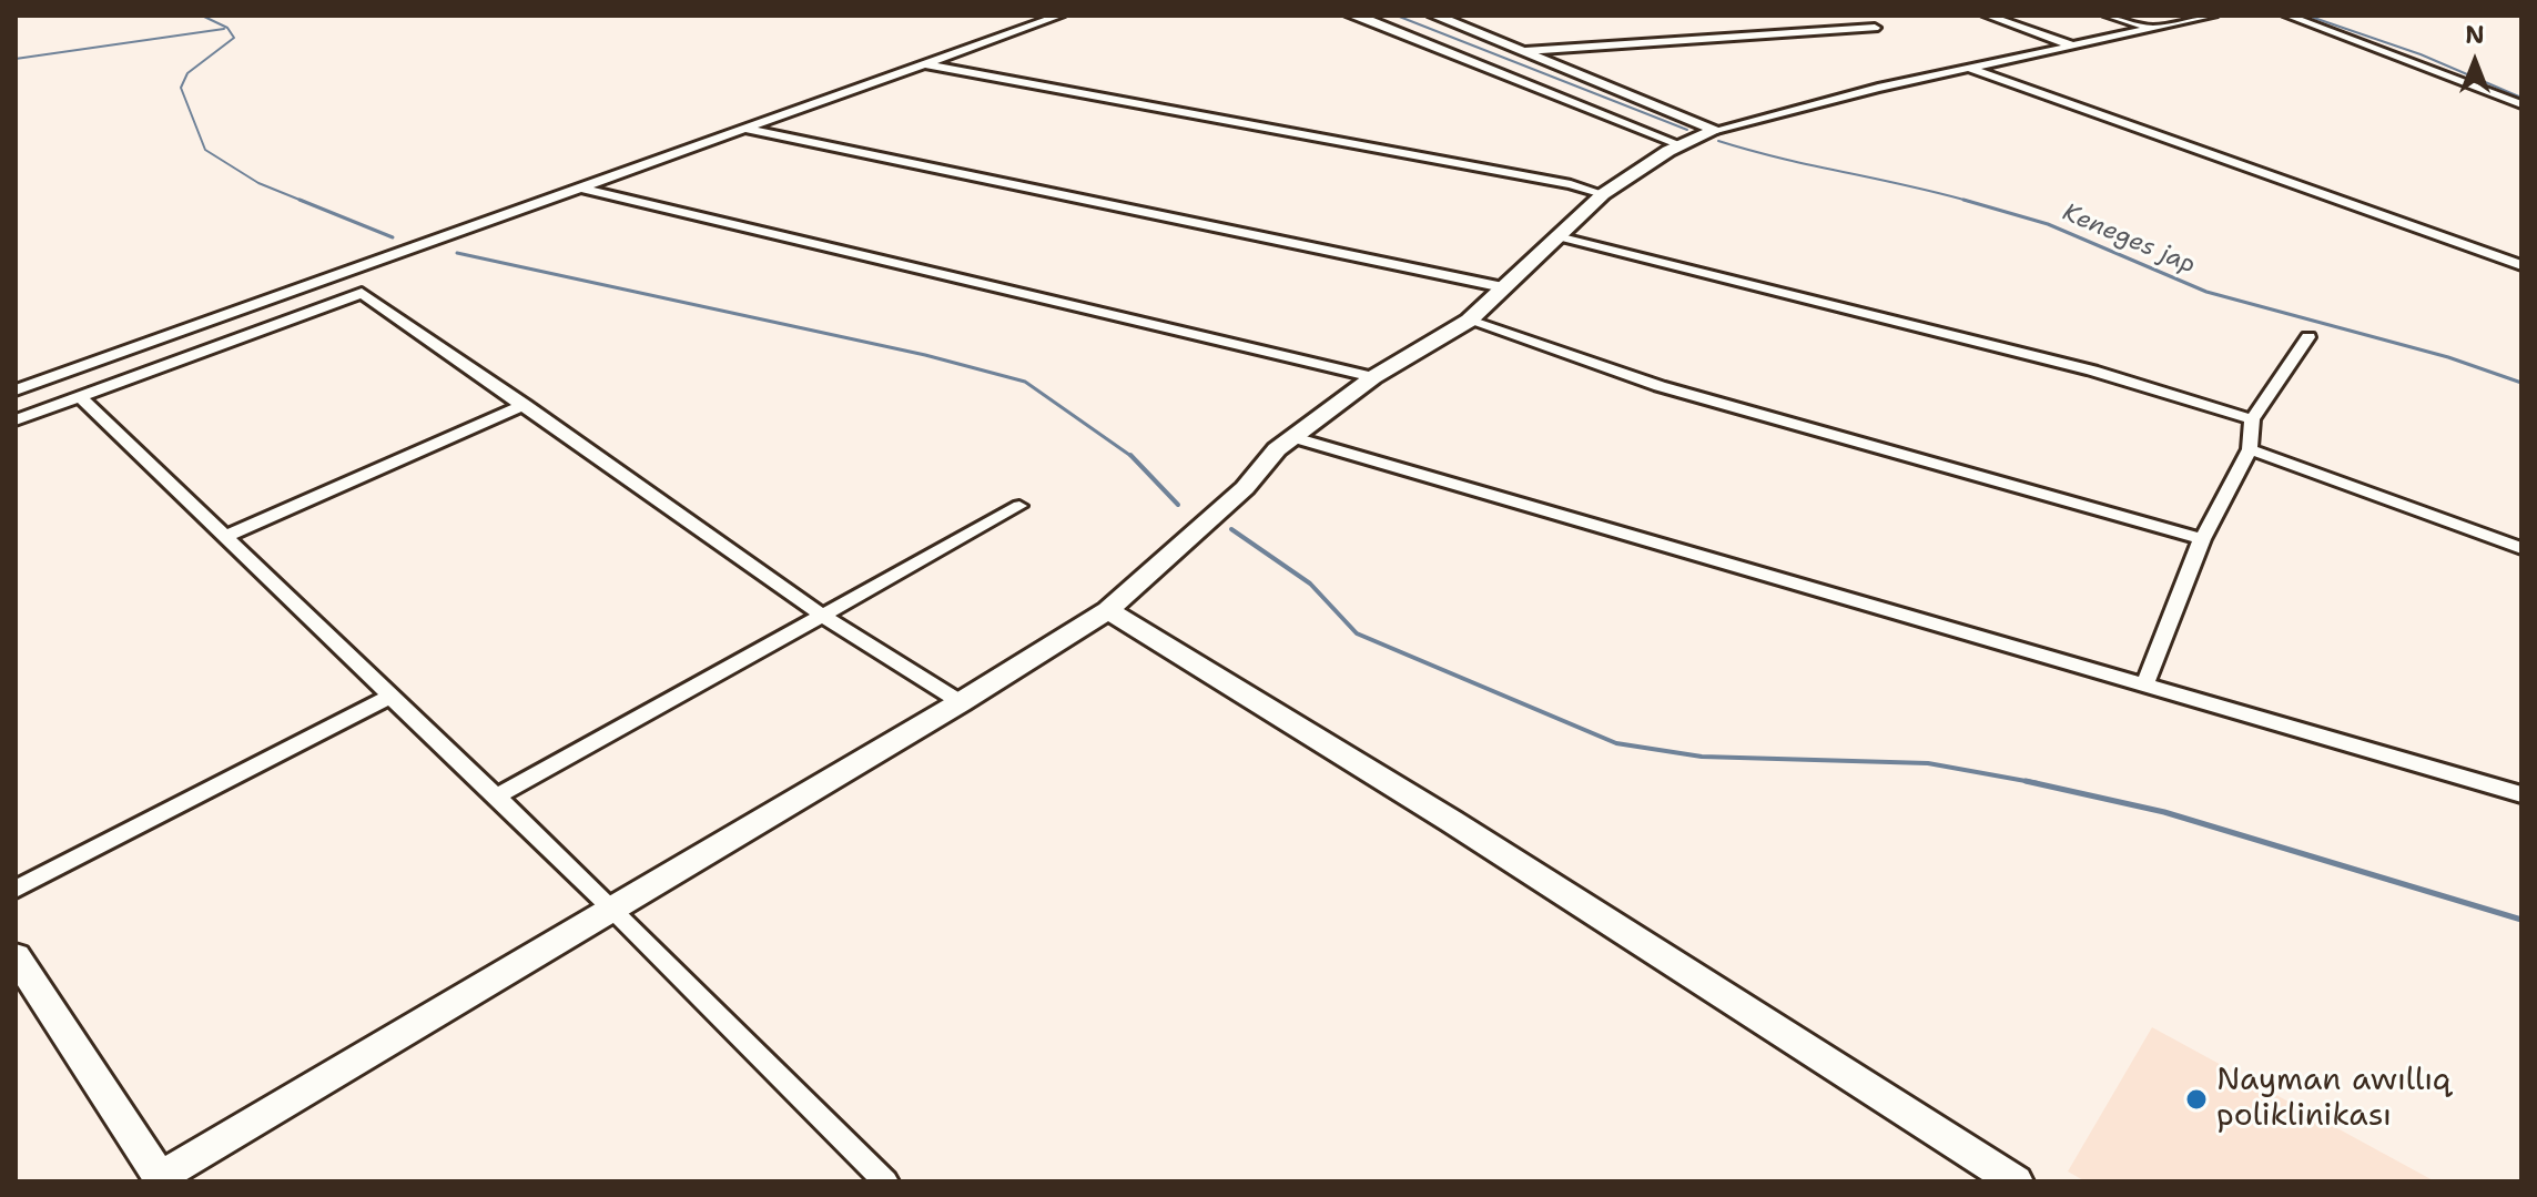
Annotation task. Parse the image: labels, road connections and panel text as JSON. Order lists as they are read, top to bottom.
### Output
{
  "water": ["Keneges jap"],
  "places": ["Nayman awıllıq poliklinikası"],
  "north": "top"
}
